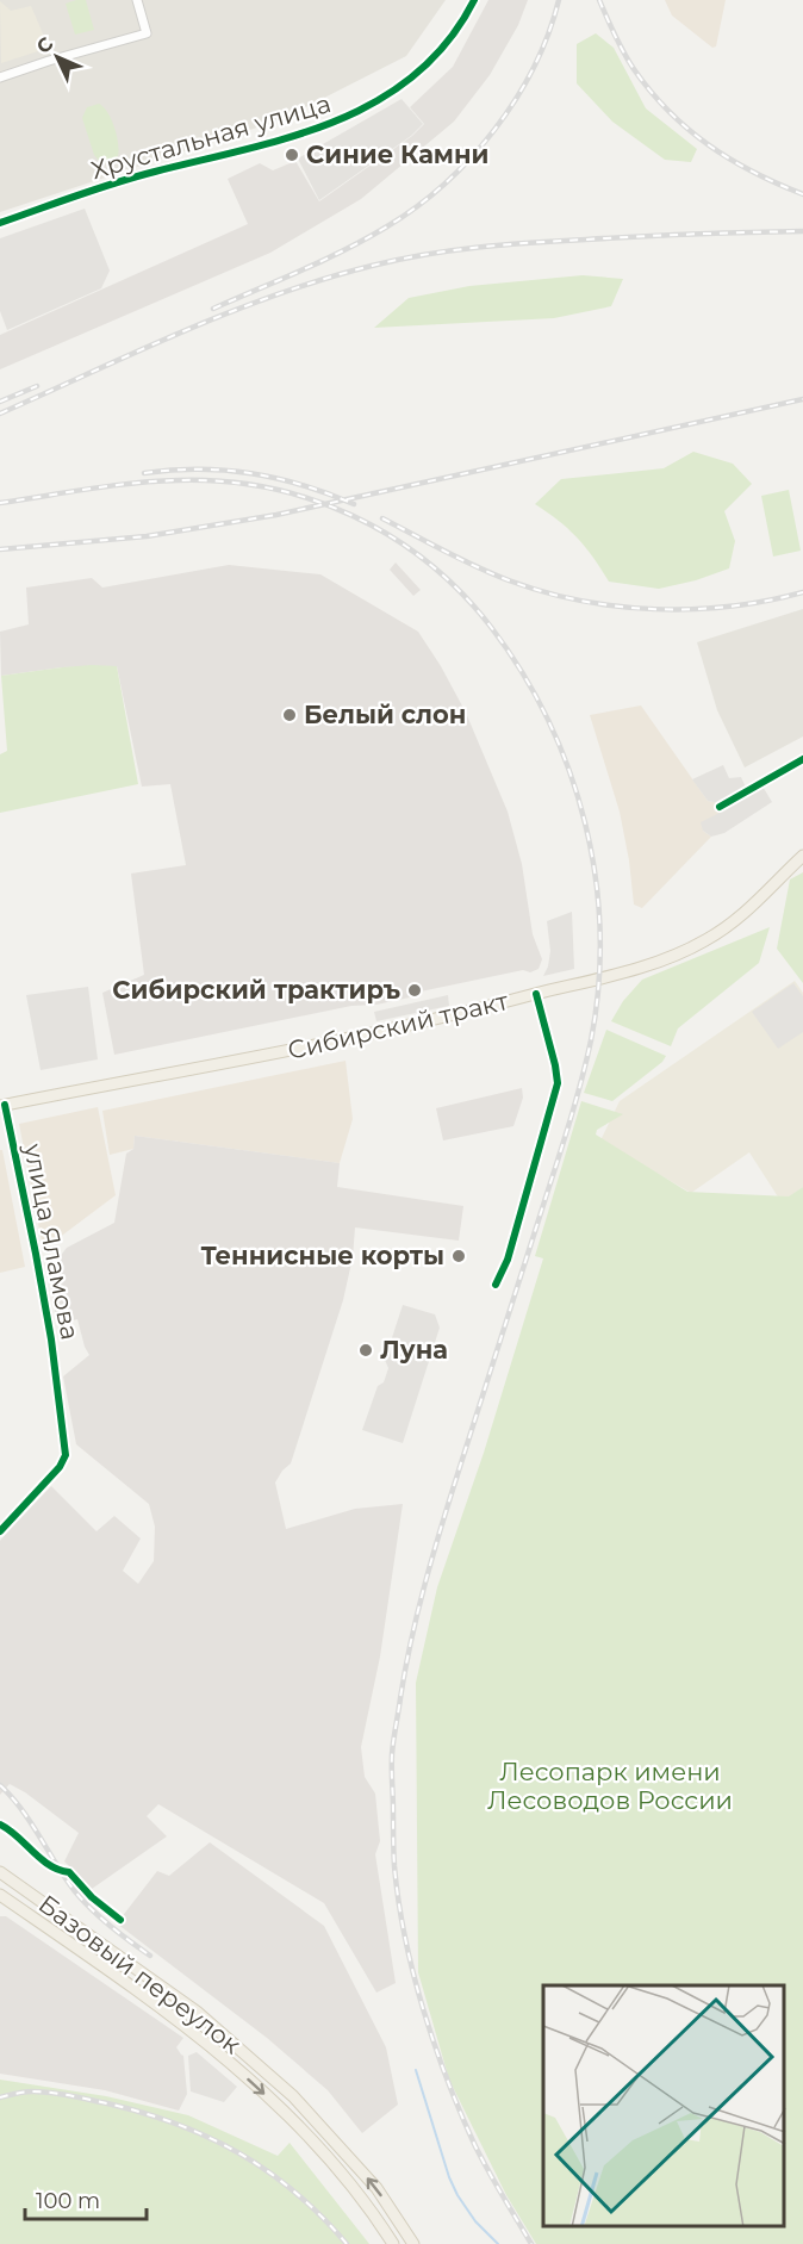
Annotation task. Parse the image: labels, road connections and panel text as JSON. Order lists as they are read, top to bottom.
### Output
{
  "streets": {
    "main road": ["Сибирский тракт", "Базовый переулок"],
    "street": ["Хрустальная улица", "улица Яламова"]
  },
  "crossings": [
    ["Сибирский тракт", "улица Яламова"]
  ],
  "parks": ["Лесопарк имени Лесоводов России"],
  "places": [
    "Синие Камни",
    "Белый слон",
    "Сибирский трактиръ",
    "Теннисные корты",
    "Луна"
  ],
  "scale_bar": "100 m",
  "north": "top left"
}
